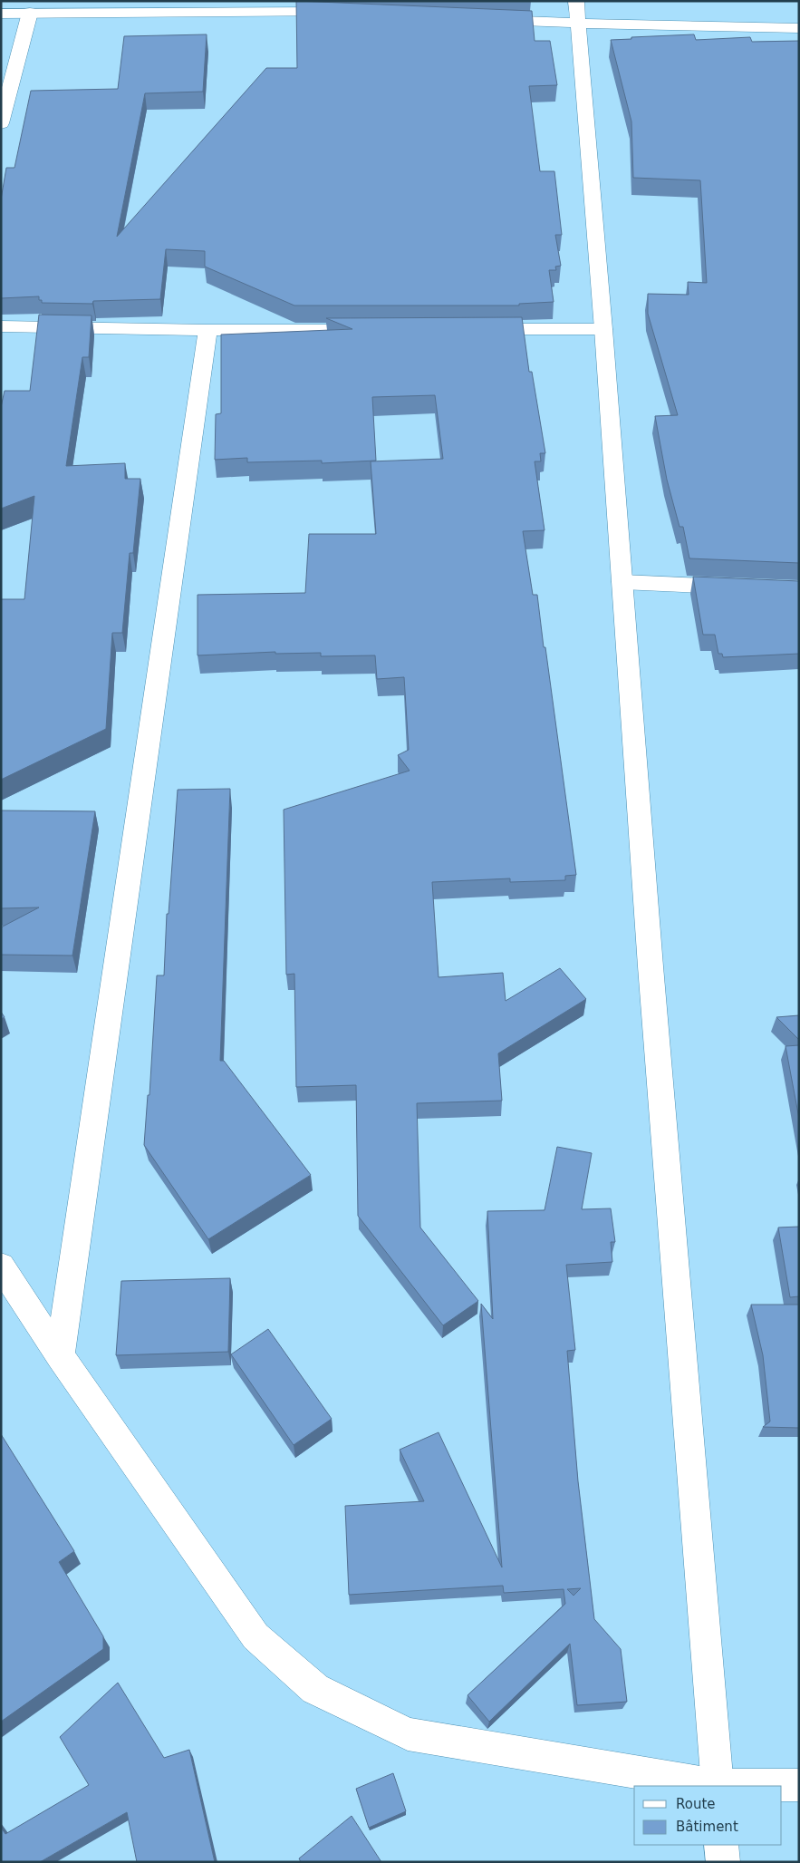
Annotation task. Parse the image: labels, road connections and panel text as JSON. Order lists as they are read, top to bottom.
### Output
{
  "legend": ["Route", "Bâtiment"]
}
